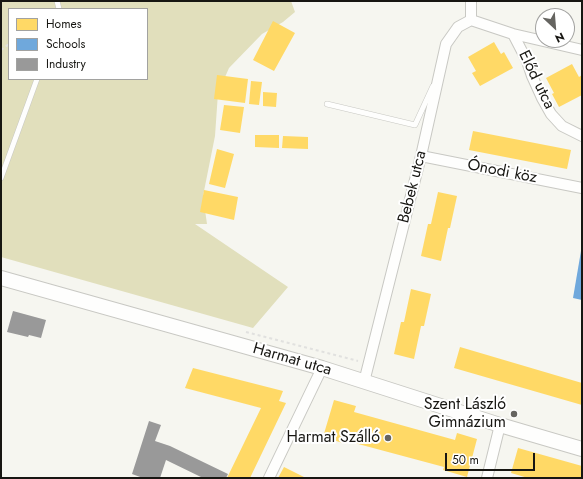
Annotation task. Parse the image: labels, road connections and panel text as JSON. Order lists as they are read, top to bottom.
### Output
{
  "streets": {
    "street": [
      "Előd utca",
      "Ónodi köz",
      "Bebek utca",
      "Harmat utca"
    ]
  },
  "crossings": [
    ["Előd utca", "Bebek utca"],
    ["Ónodi köz", "Bebek utca"],
    ["Bebek utca", "Harmat utca"]
  ],
  "places": ["Szent László Gimnázium", "Harmat Szálló"],
  "legend": ["Homes", "Schools", "Industry"],
  "scale_bar": "50 m",
  "north": "bottom right"
}
